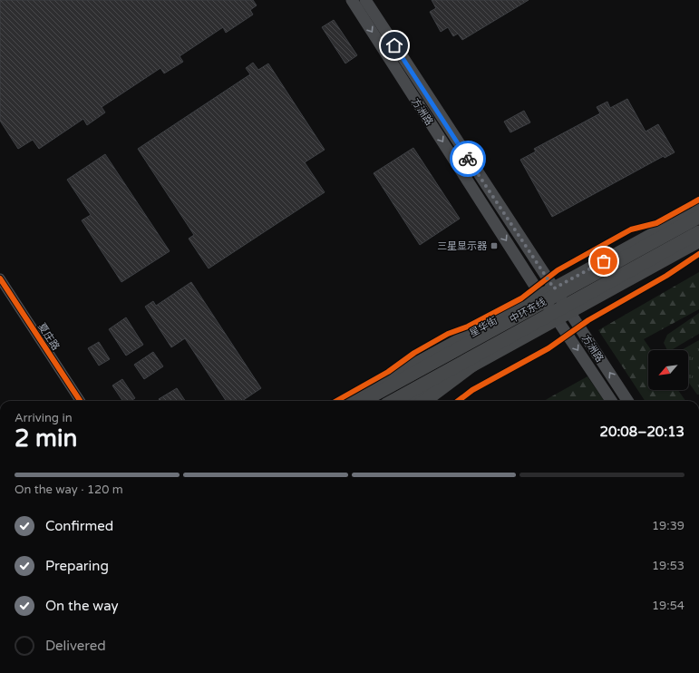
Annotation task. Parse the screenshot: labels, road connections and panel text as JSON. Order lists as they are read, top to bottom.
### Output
{
  "streets": {
    "highway": ["中环东线"],
    "main road": ["方洲路", "星华街"],
    "street": ["夏庄路"]
  },
  "crossings": [
    ["方洲路", "星华街"]
  ],
  "places": {
    "transit": ["三星显示器"]
  },
  "north": "bottom left",
  "page": {
    "heading": ["2 min", "Arriving in", "20:08–20:13"],
    "bar": "On the way · 120 m",
    "list": [
      ["Confirmed", "19:39"],
      ["Preparing", "19:53"],
      ["On the way", "19:54"],
      "Delivered"
    ]
  }
}
